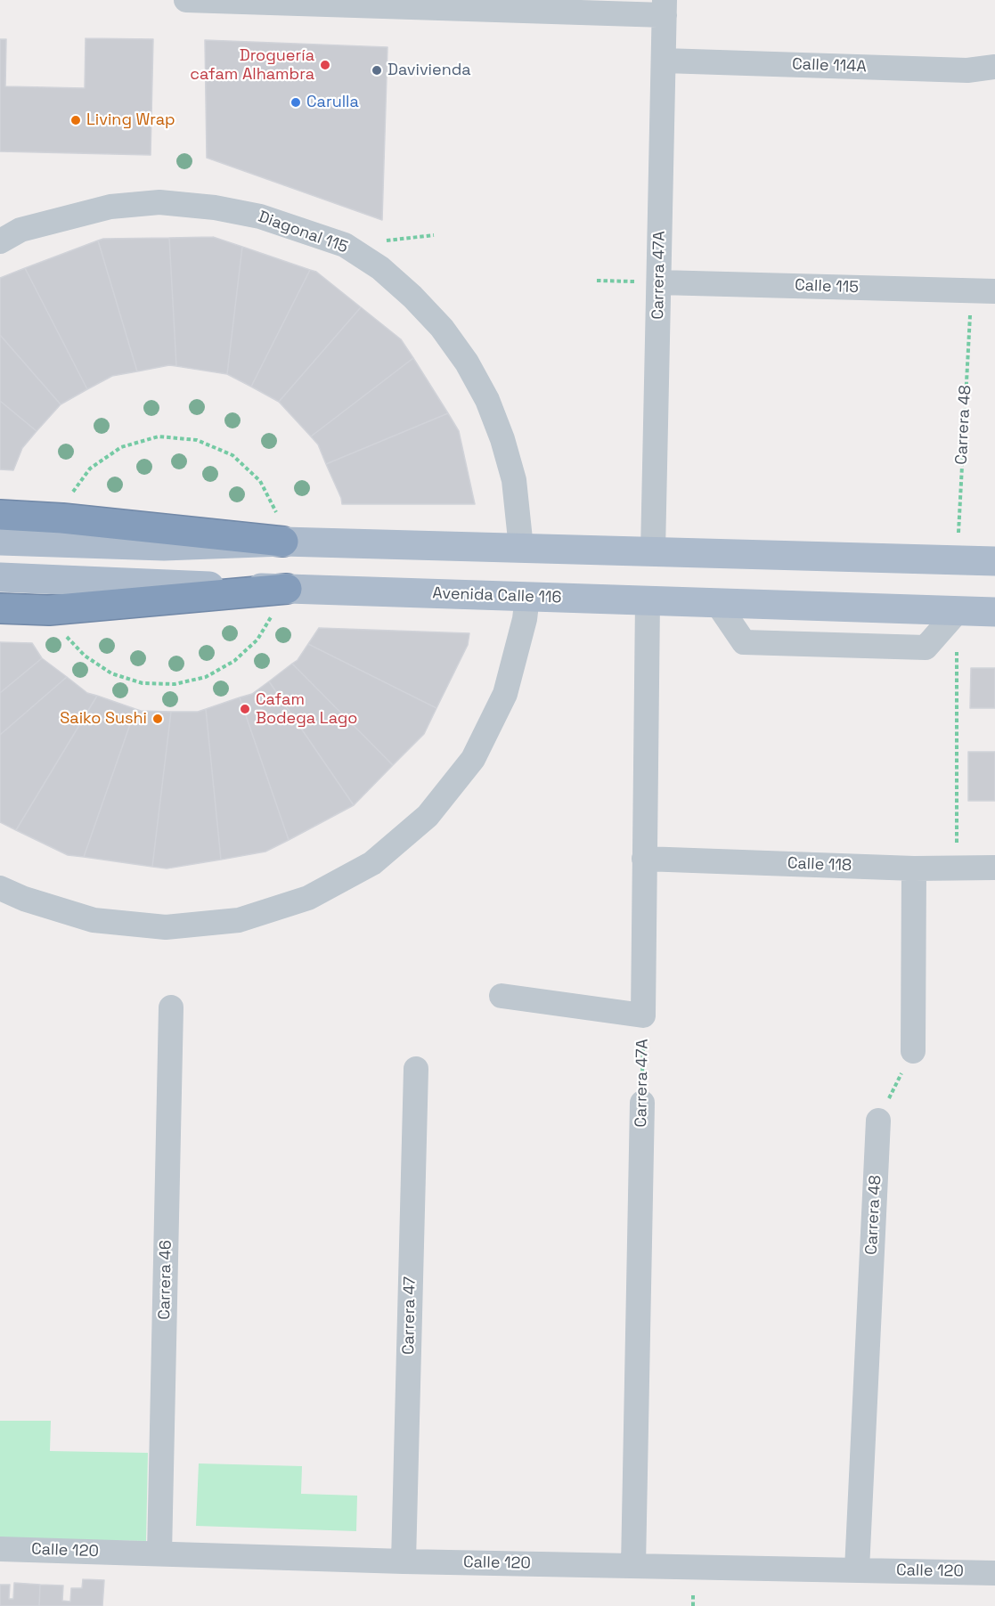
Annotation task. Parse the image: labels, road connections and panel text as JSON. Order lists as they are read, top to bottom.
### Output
{
  "streets": {
    "main road": ["Avenida Calle 116"],
    "street": [
      "Calle 114A",
      "Diagonal 115",
      "Carrera 47A",
      "Calle 115",
      "Carrera 48",
      "Calle 118",
      "Carrera 46",
      "Carrera 47",
      "Calle 120"
    ]
  },
  "crossings": [
    ["Calle 114A", "Carrera 47A"],
    ["Carrera 47A", "Calle 115"],
    ["Carrera 47A", "Avenida Calle 116"],
    ["Carrera 47A", "Calle 118"],
    ["Carrera 47A", "Calle 120"],
    ["Calle 115", "Carrera 48"],
    ["Carrera 48", "Calle 120"],
    ["Carrera 46", "Calle 120"],
    ["Carrera 47", "Calle 120"]
  ],
  "places": [
    "Droguería cafam Alhambra",
    "Davivienda",
    "Carulla",
    "Living Wrap",
    "Cafam Bodega Lago",
    "Saiko Sushi"
  ]
}
